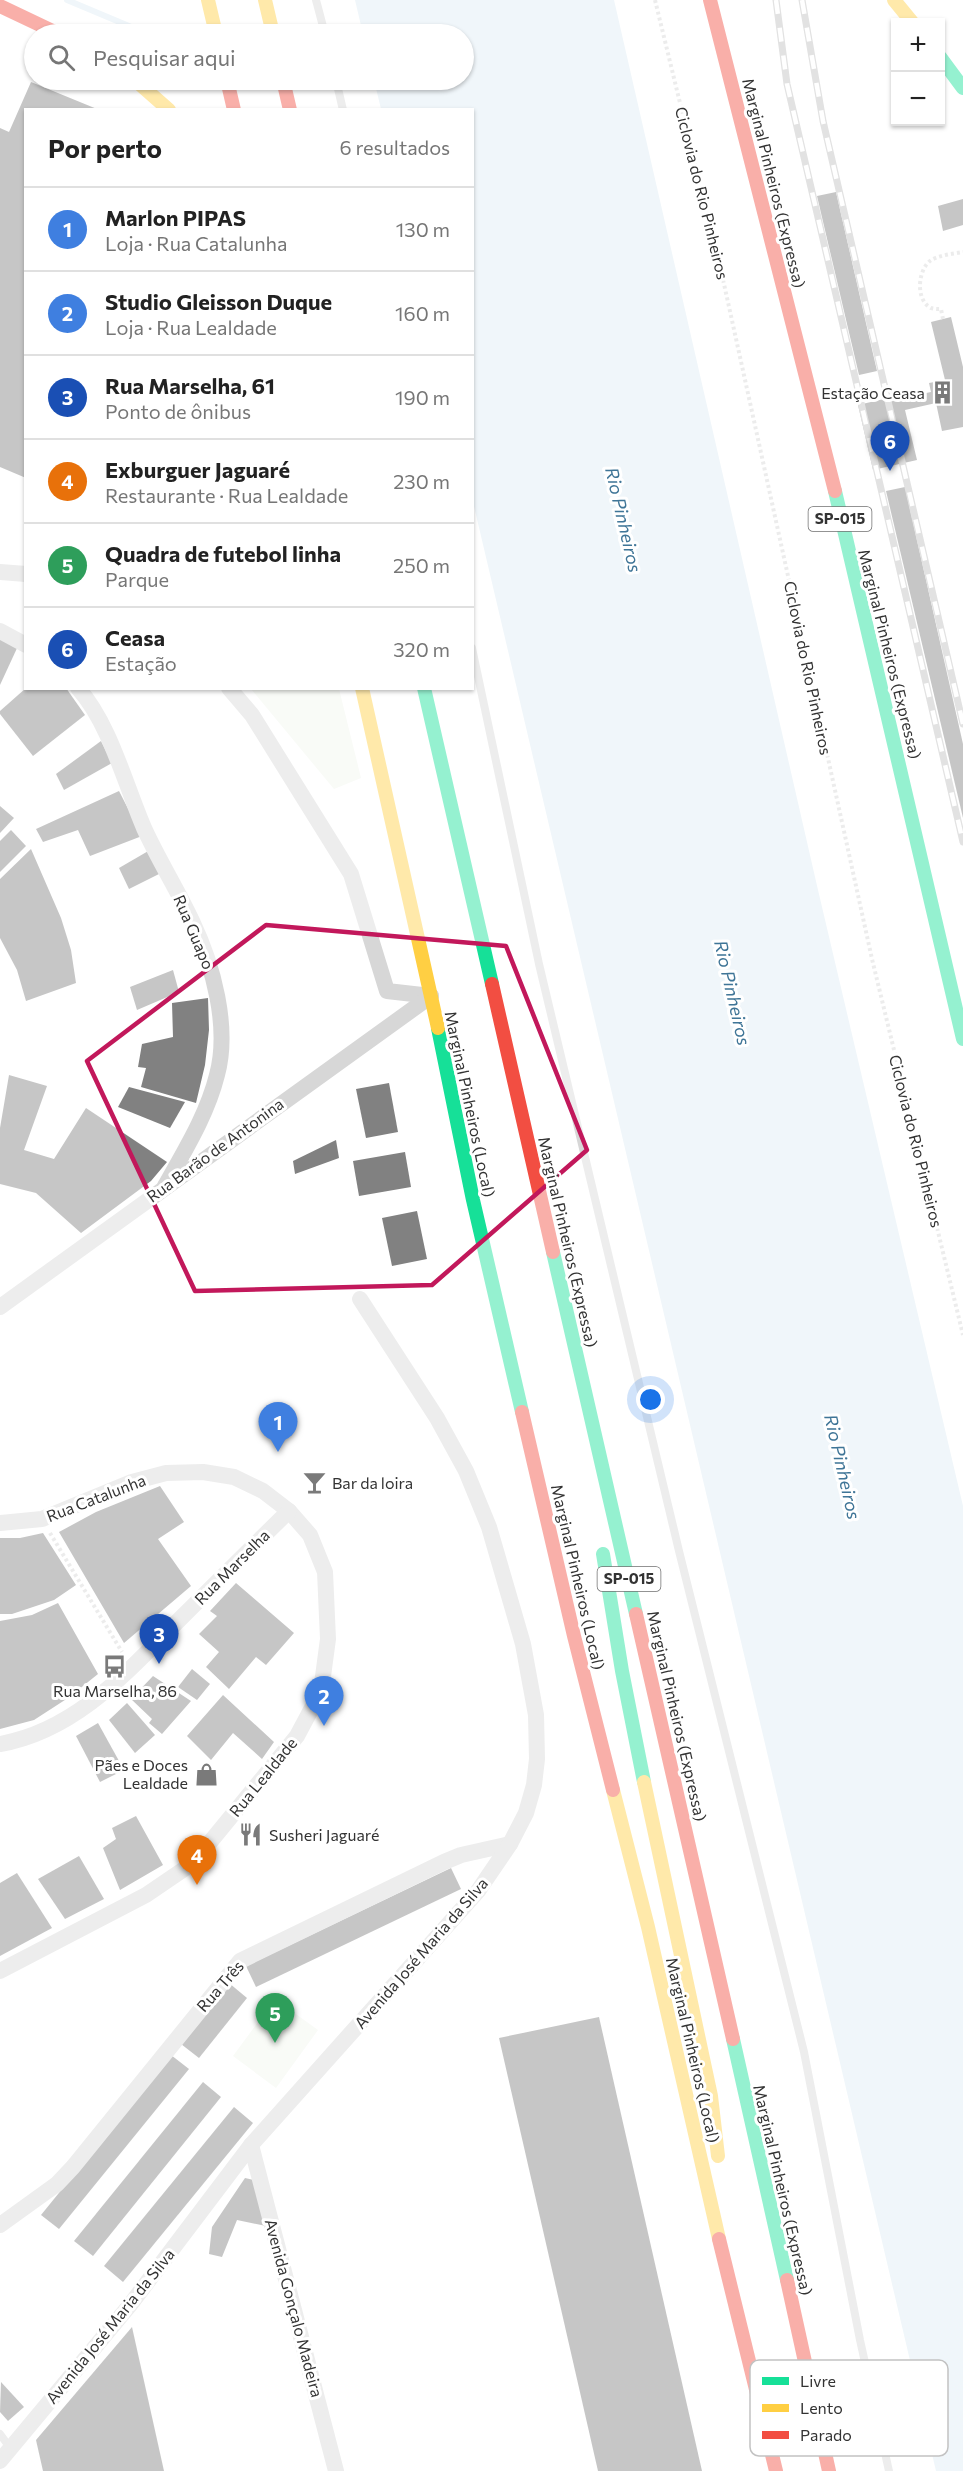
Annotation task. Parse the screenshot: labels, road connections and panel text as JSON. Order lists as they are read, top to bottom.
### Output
{
  "streets": {
    "main road": ["Marginal Pinheiros (Expressa)", "SP-015", "Marginal Pinheiros (Local)"],
    "street": [
      "Rua Guapo",
      "Rua Barão de Antonina",
      "Rua Catalunha",
      "Rua Marselha",
      "Rua Lealdade",
      "Avenida José Maria da Silva",
      "Rua Três",
      "Avenida Gonçalo Madeira"
    ],
    "path": ["Ciclovia do Rio Pinheiros"]
  },
  "crossings": [
    ["Rua Guapo", "Rua Barão de Antonina"],
    ["Marginal Pinheiros (Local)", "Rua Barão de Antonina"],
    ["Rua Catalunha", "Rua Marselha"],
    ["Rua Catalunha", "Rua Lealdade"],
    ["Rua Marselha", "Rua Lealdade"],
    ["Avenida José Maria da Silva", "Rua Três"],
    ["Avenida José Maria da Silva", "Avenida Gonçalo Madeira"]
  ],
  "water": ["Rio Pinheiros"],
  "places": {
    "building": ["Estação Ceasa"],
    "bar": ["Bar da loira"],
    "bus stop": ["Rua Marselha, 86"],
    "shop": ["Pães e Doces Lealdade"],
    "restaurant": ["Susheri Jaguaré"]
  },
  "legend": ["Livre", "Lento", "Parado"],
  "page": {
    "map_buttons": ["+", "−"],
    "search": "Pesquisar aqui",
    "heading": ["Por perto", "6 resultados"],
    "list": [
      {
        "mark": "1",
        "name": "Marlon PIPAS",
        "note": "Loja · Rua Catalunha",
        "value": "130 m"
      },
      {
        "mark": "2",
        "name": "Studio Gleisson Duque",
        "note": "Loja · Rua Lealdade",
        "value": "160 m"
      },
      {
        "mark": "3",
        "name": "Rua Marselha, 61",
        "note": "Ponto de ônibus",
        "value": "190 m"
      },
      {
        "mark": "4",
        "name": "Exburguer Jaguaré",
        "note": "Restaurante · Rua Lealdade",
        "value": "230 m"
      },
      {
        "mark": "5",
        "name": "Quadra de futebol linha",
        "note": "Parque",
        "value": "250 m"
      },
      {
        "mark": "6",
        "name": "Ceasa",
        "note": "Estação",
        "value": "320 m"
      }
    ],
    "pins": [
      "6",
      "1",
      "3",
      "2",
      "4",
      "5"
    ]
  }
}
